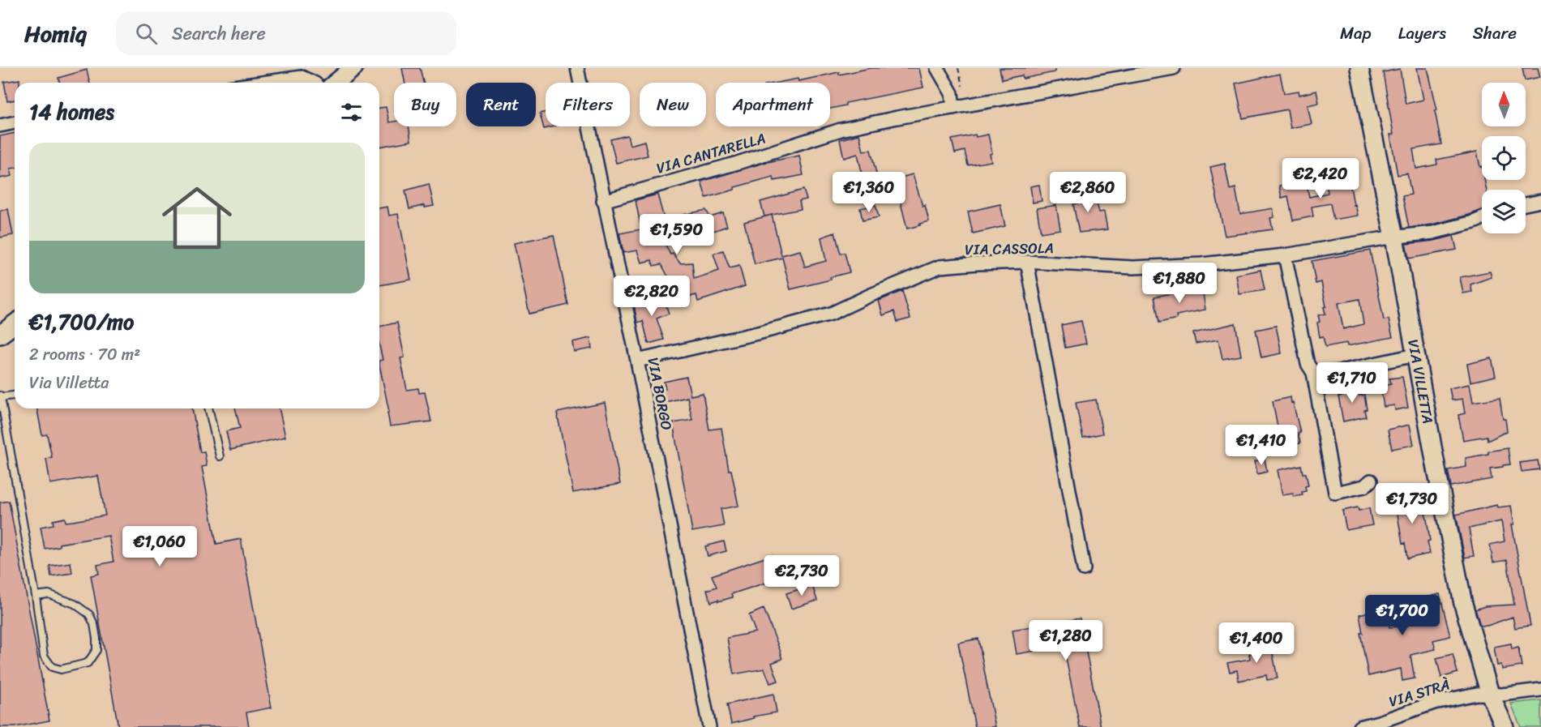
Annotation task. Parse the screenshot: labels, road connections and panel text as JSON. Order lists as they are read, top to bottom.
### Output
{
  "streets": {
    "street": [
      "VIA CANTARELLA",
      "VIA CASSOLA",
      "VIA VILLETTA",
      "VIA BORGO",
      "VIA STRÀ"
    ]
  },
  "crossings": [
    ["VIA CANTARELLA", "VIA BORGO"],
    ["VIA CASSOLA", "VIA VILLETTA"],
    ["VIA CASSOLA", "VIA BORGO"],
    ["VIA VILLETTA", "VIA STRÀ"]
  ],
  "north": "top",
  "page": {
    "header": "Homiq",
    "search": "Search here",
    "nav": ["Map", "Layers", "Share"],
    "chip": [
      "Buy",
      "Rent",
      "Filters",
      "New",
      "Apartment"
    ],
    "heading": "14 homes",
    "list": [
      {
        "name": "€1,700/mo",
        "note": "2 rooms · 70 m² · Via Villetta"
      }
    ],
    "price": [
      "€2,420",
      "€1,360",
      "€2,860",
      "€1,590",
      "€1,880",
      "€2,820",
      "€1,710",
      "€1,410",
      "€1,730",
      "€1,060",
      "€2,730",
      "€1,700",
      "€1,280",
      "€1,400"
    ]
  }
}
